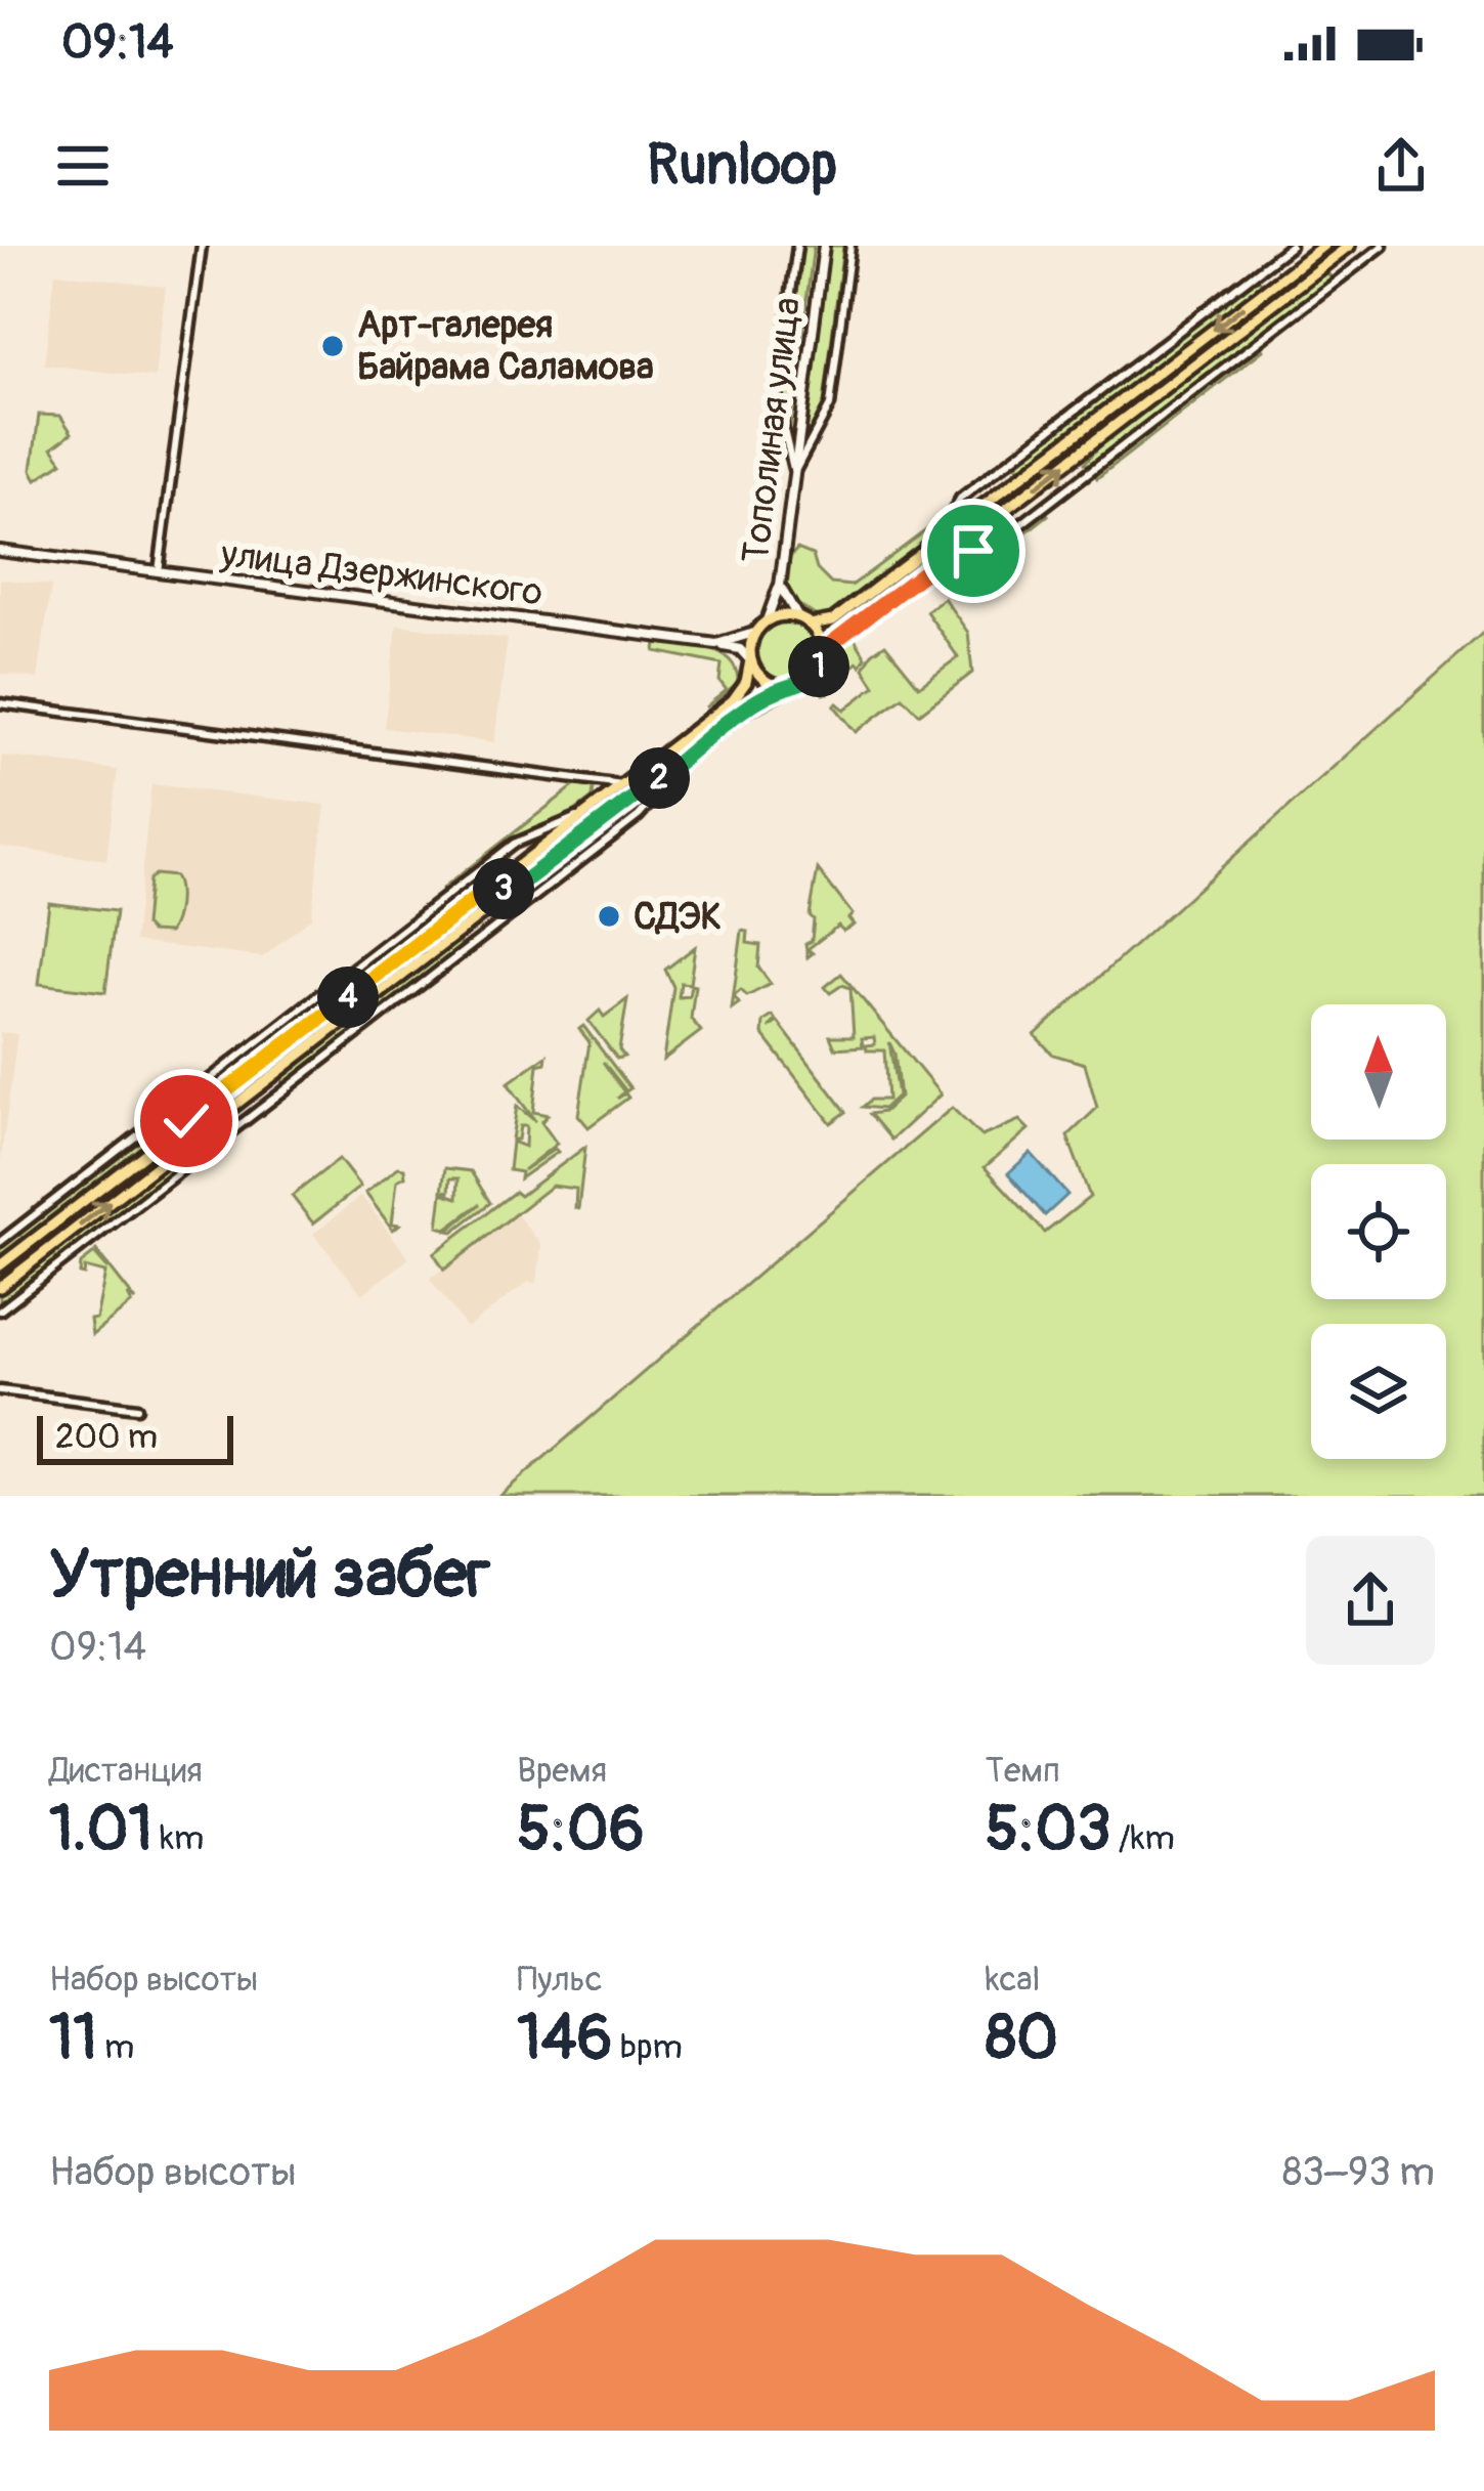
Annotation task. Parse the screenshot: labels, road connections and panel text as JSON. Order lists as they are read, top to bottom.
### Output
{
  "streets": {
    "main road": ["Тополиная улица", "улица Дзержинского"]
  },
  "crossings": [
    ["Тополиная улица", "улица Дзержинского"]
  ],
  "places": ["Арт-галерея Байрама Саламова", "СДЭК"],
  "scale_bar": "200 m",
  "north": "top",
  "page": {
    "status": "09:14",
    "header": "Runloop",
    "pins": [
      "1",
      "2",
      "3",
      "4"
    ],
    "scale": "200 m",
    "heading": ["Утренний забег", "09:14"],
    "stats": [
      ["Дистанция", "1.01 km"],
      ["Время", "5:06"],
      ["Темп", "5:03 /km"],
      ["Набор высоты", "11 m"],
      ["Пульс", "146 bpm"],
      ["kcal", "80"]
    ],
    "chart": ["Набор высоты", "83–93 m"]
  }
}
